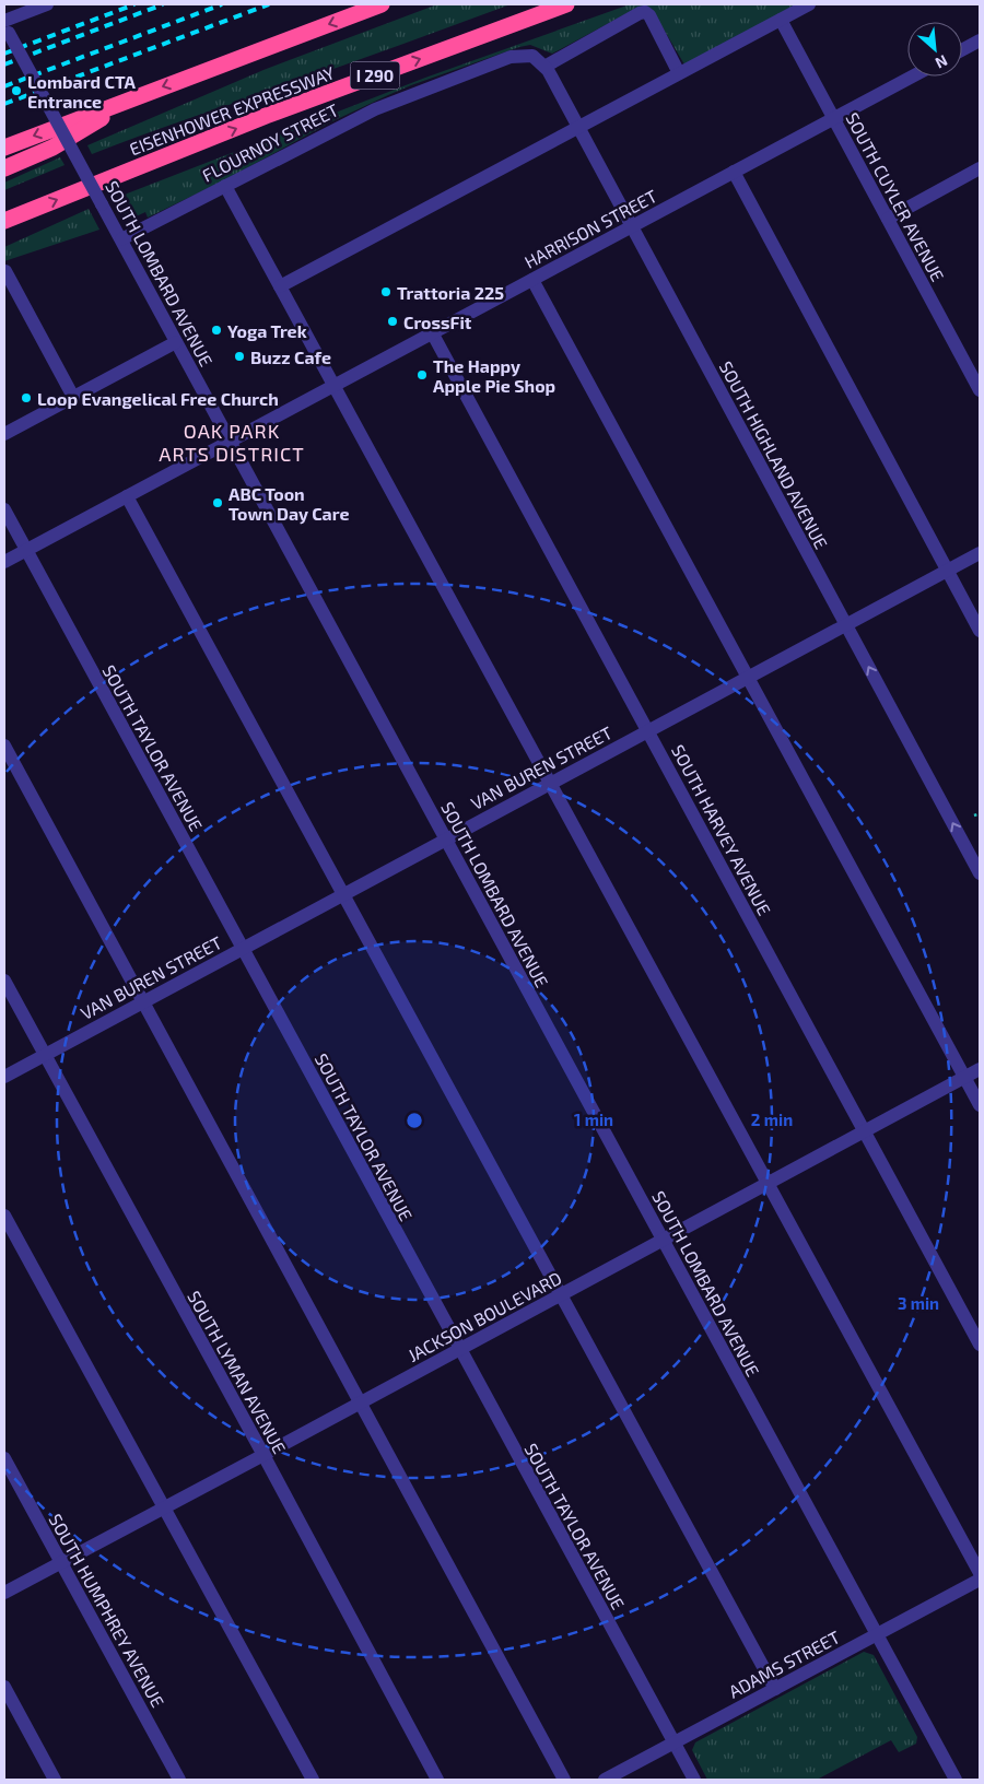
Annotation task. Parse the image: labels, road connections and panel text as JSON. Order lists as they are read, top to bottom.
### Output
{
  "streets": {
    "highway": ["I 290", "EISENHOWER EXPRESSWAY"],
    "street": [
      "FLOURNOY STREET",
      "SOUTH CUYLER AVENUE",
      "HARRISON STREET",
      "SOUTH LOMBARD AVENUE",
      "SOUTH HIGHLAND AVENUE",
      "SOUTH TAYLOR AVENUE",
      "VAN BUREN STREET",
      "SOUTH HARVEY AVENUE",
      "JACKSON BOULEVARD",
      "SOUTH LYMAN AVENUE",
      "SOUTH HUMPHREY AVENUE",
      "ADAMS STREET"
    ]
  },
  "crossings": [
    ["FLOURNOY STREET", "SOUTH LOMBARD AVENUE"],
    ["FLOURNOY STREET", "SOUTH HIGHLAND AVENUE"],
    ["SOUTH CUYLER AVENUE", "HARRISON STREET"],
    ["HARRISON STREET", "SOUTH LOMBARD AVENUE"],
    ["HARRISON STREET", "SOUTH HIGHLAND AVENUE"],
    ["HARRISON STREET", "SOUTH TAYLOR AVENUE"],
    ["HARRISON STREET", "SOUTH HARVEY AVENUE"],
    ["SOUTH LOMBARD AVENUE", "VAN BUREN STREET"],
    ["SOUTH LOMBARD AVENUE", "JACKSON BOULEVARD"],
    ["SOUTH LOMBARD AVENUE", "ADAMS STREET"],
    ["SOUTH HIGHLAND AVENUE", "VAN BUREN STREET"],
    ["SOUTH TAYLOR AVENUE", "VAN BUREN STREET"],
    ["SOUTH TAYLOR AVENUE", "JACKSON BOULEVARD"],
    ["SOUTH TAYLOR AVENUE", "ADAMS STREET"],
    ["VAN BUREN STREET", "SOUTH HARVEY AVENUE"],
    ["VAN BUREN STREET", "SOUTH LYMAN AVENUE"],
    ["SOUTH HARVEY AVENUE", "JACKSON BOULEVARD"],
    ["JACKSON BOULEVARD", "SOUTH LYMAN AVENUE"],
    ["JACKSON BOULEVARD", "SOUTH HUMPHREY AVENUE"]
  ],
  "districts": ["OAK PARK ARTS DISTRICT"],
  "places": [
    "Lombard CTA Entrance",
    "Trattoria 225",
    "CrossFit",
    "Yoga Trek",
    "Buzz Cafe",
    "The Happy Apple Pie Shop",
    "Loop Evangelical Free Church",
    "ABC Toon Town Day Care"
  ],
  "north": "bottom right",
  "rings": ["1 min", "2 min", "3 min"]
}
